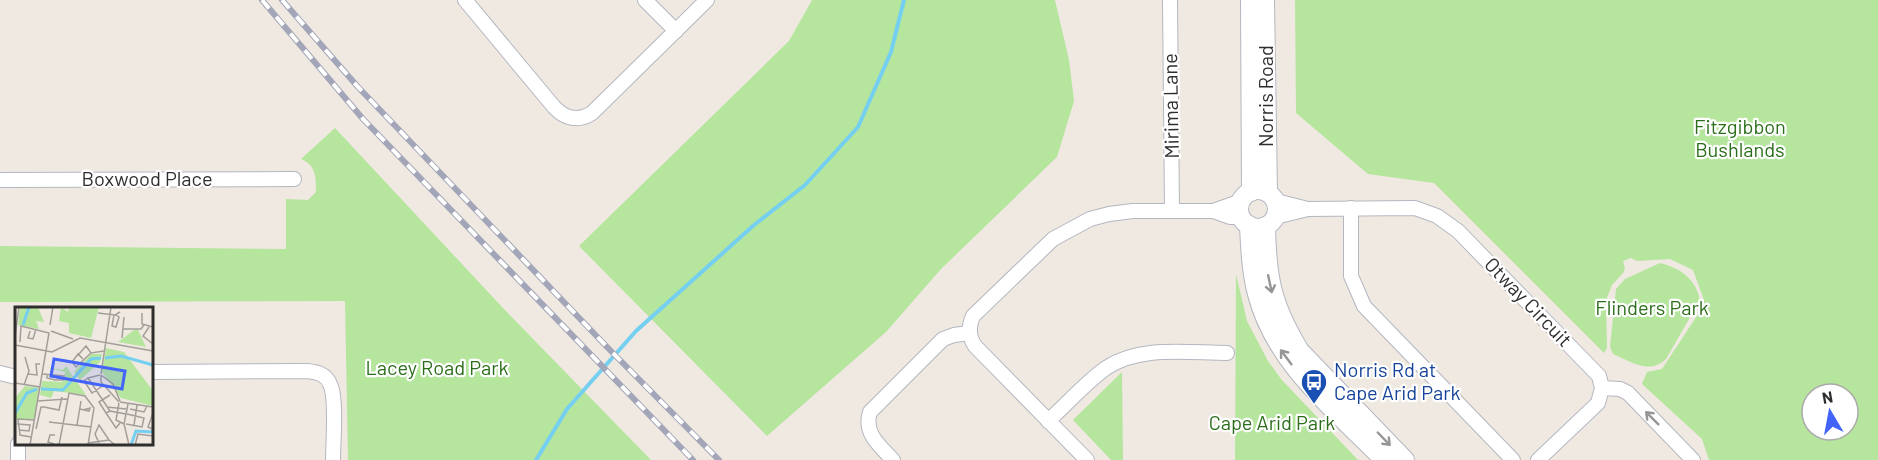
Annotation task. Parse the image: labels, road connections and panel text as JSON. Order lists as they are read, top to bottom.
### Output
{
  "streets": {
    "main road": ["Norris Road"],
    "street": ["Mirima Lane", "Boxwood Place", "Otway Circuit"]
  },
  "crossings": [
    ["Norris Road", "Otway Circuit"],
    ["Mirima Lane", "Otway Circuit"]
  ],
  "parks": [
    "Fitzgibbon Bushlands",
    "Flinders Park",
    "Lacey Road Park",
    "Cape Arid Park"
  ],
  "places": {
    "bus stop": ["Norris Rd at Cape Arid Park"]
  },
  "north": "top"
}
